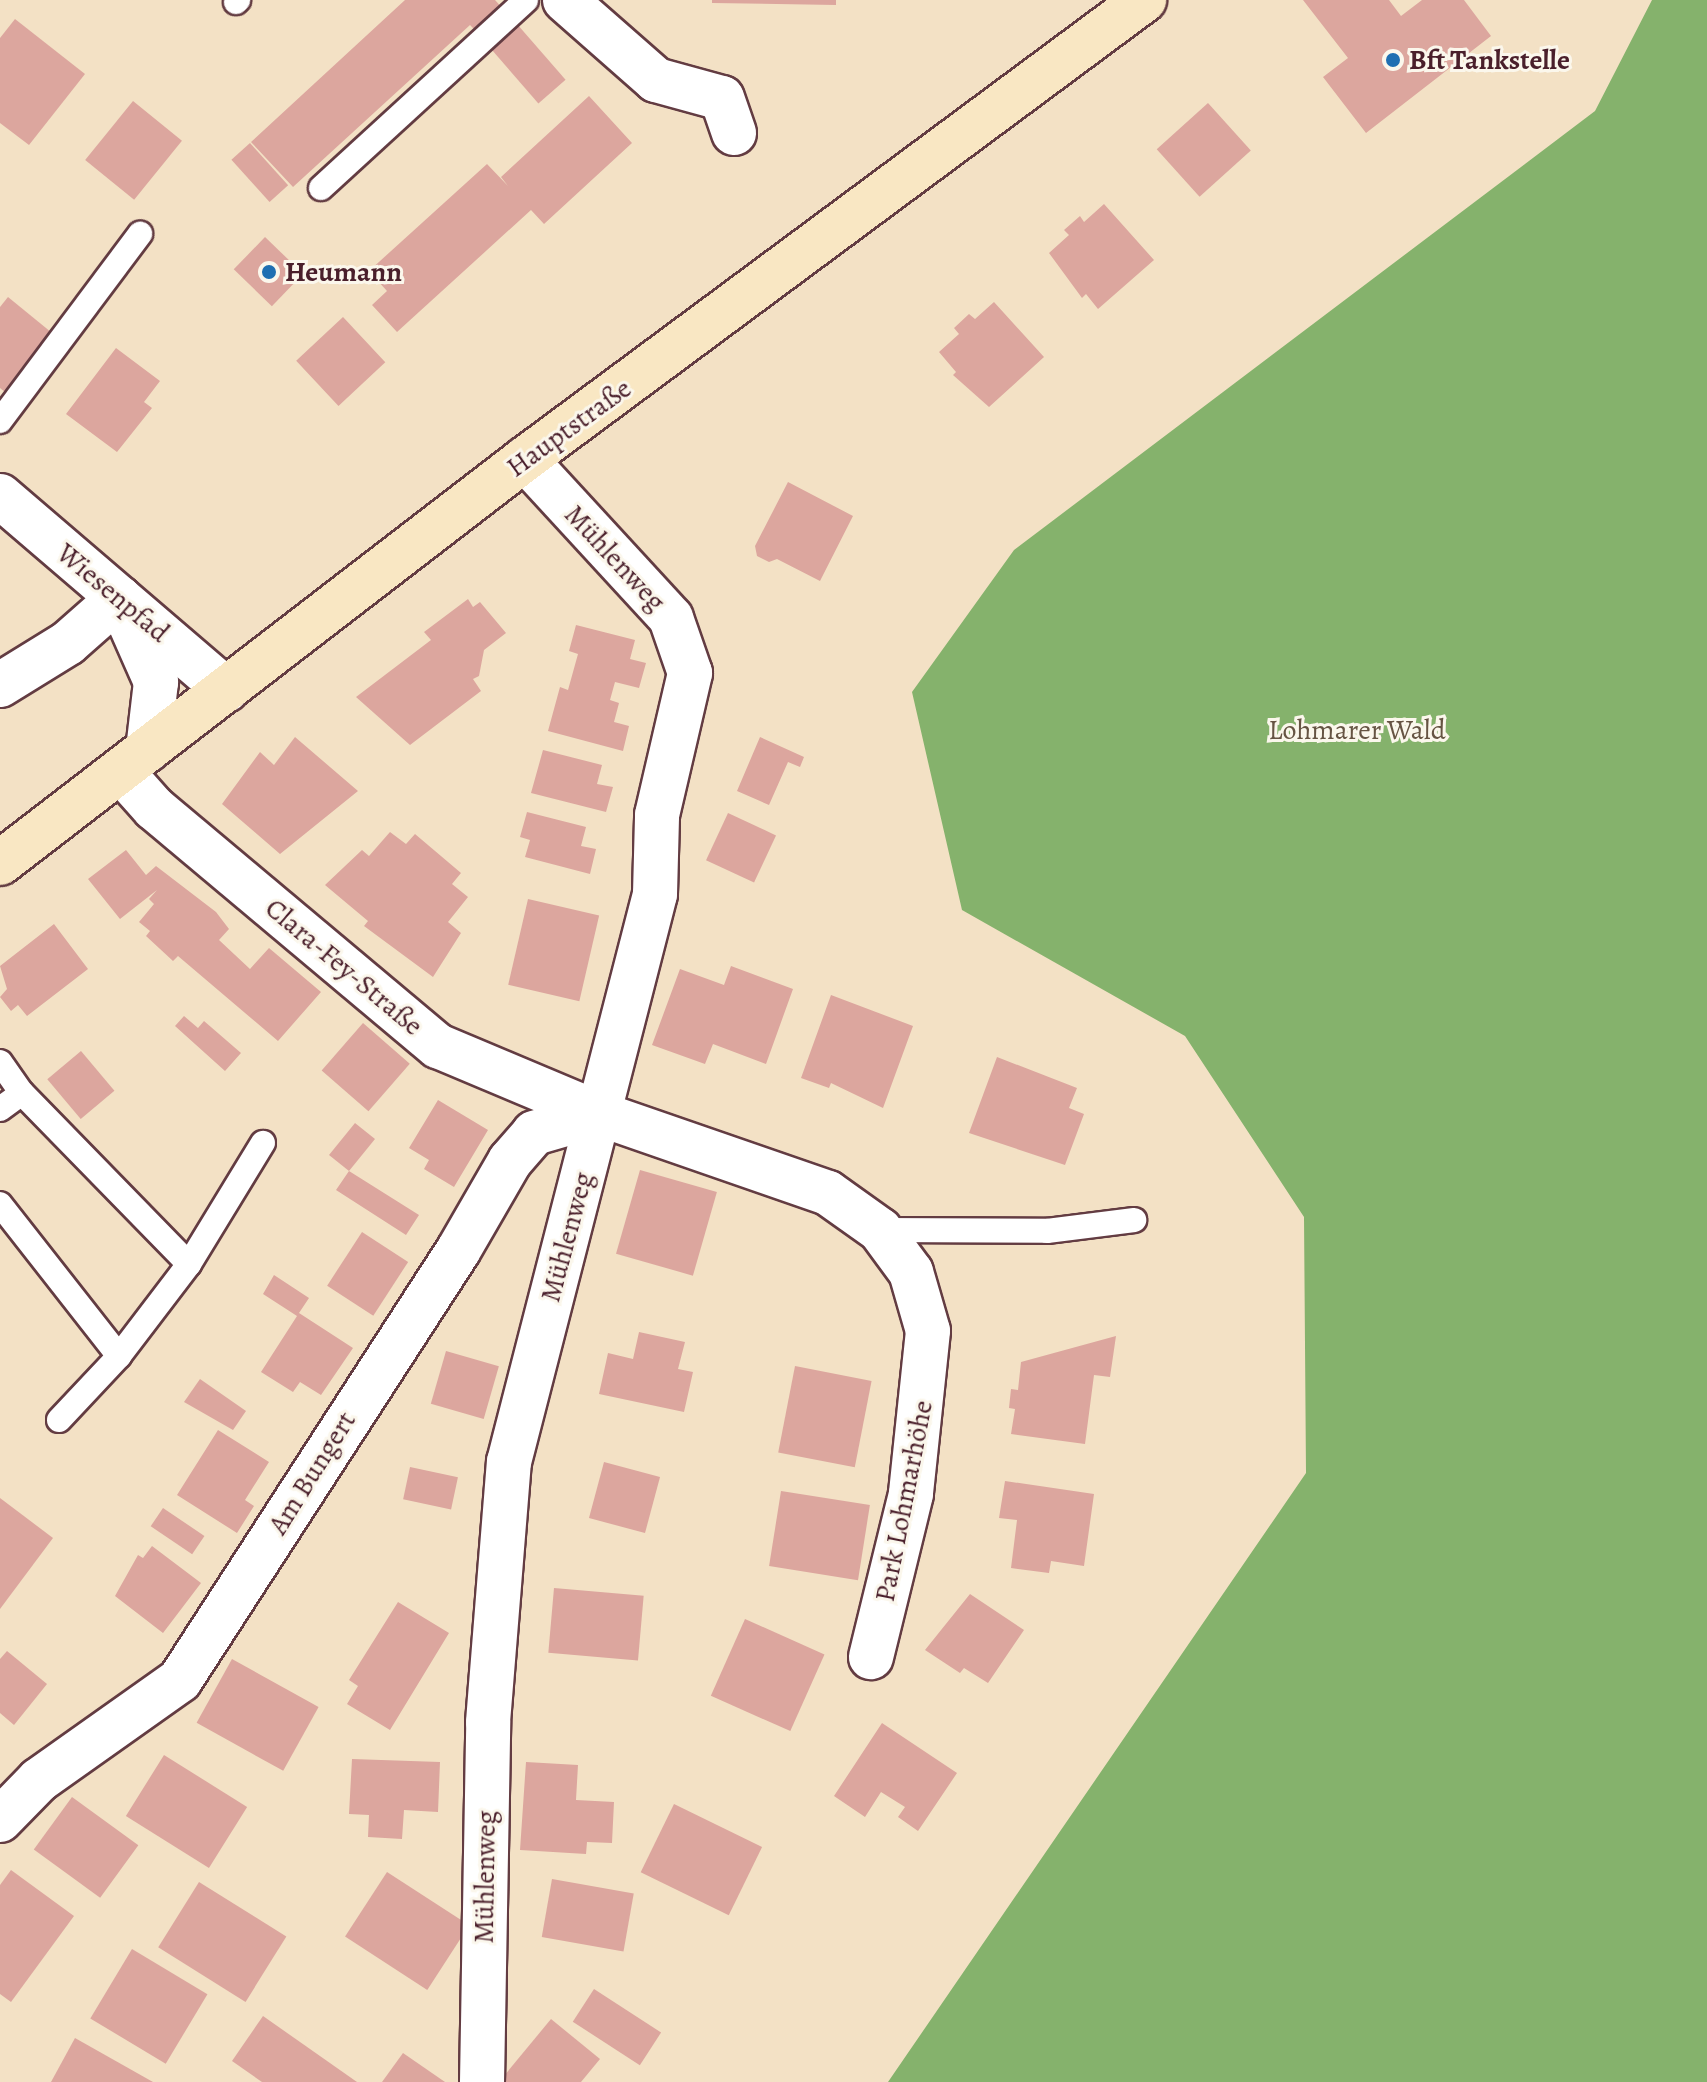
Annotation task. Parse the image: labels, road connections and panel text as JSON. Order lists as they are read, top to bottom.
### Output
{
  "streets": {
    "main road": ["Hauptstraße"],
    "street": [
      "Mühlenweg",
      "Wiesenpfad",
      "Clara-Fey-Straße",
      "Am Bungert",
      "Park Lohmarhöhe"
    ]
  },
  "crossings": [
    ["Hauptstraße", "Mühlenweg"],
    ["Hauptstraße", "Wiesenpfad"],
    ["Hauptstraße", "Clara-Fey-Straße"],
    ["Mühlenweg", "Clara-Fey-Straße"],
    ["Mühlenweg", "Am Bungert"],
    ["Mühlenweg", "Park Lohmarhöhe"],
    ["Clara-Fey-Straße", "Am Bungert"],
    ["Clara-Fey-Straße", "Park Lohmarhöhe"],
    ["Am Bungert", "Park Lohmarhöhe"]
  ],
  "parks": ["Lohmarer Wald"],
  "places": ["Bft Tankstelle", "Heumann"]
}
